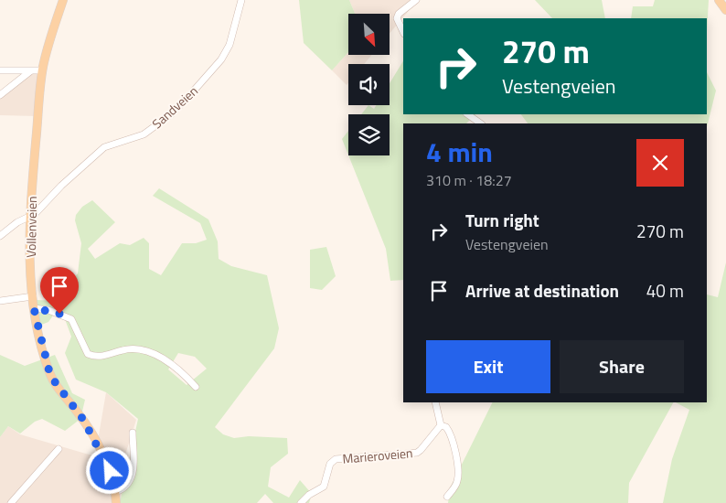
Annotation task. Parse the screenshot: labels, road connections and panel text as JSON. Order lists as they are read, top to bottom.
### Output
{
  "streets": {
    "main road": ["Vollenveien"],
    "street": ["Sandveien", "Marieroveien"]
  },
  "crossings": [
    ["Sandveien", "Vollenveien"]
  ],
  "north": "bottom right",
  "page": {
    "turn": ["270 m", "Vestengveien"],
    "heading": ["4 min", "310 m · 18:27"],
    "list": [
      {
        "name": "Turn right",
        "note": "Vestengveien",
        "value": "270 m"
      },
      {
        "name": "Arrive at destination",
        "value": "40 m"
      }
    ],
    "buttons": ["Exit", "Share"]
  }
}
